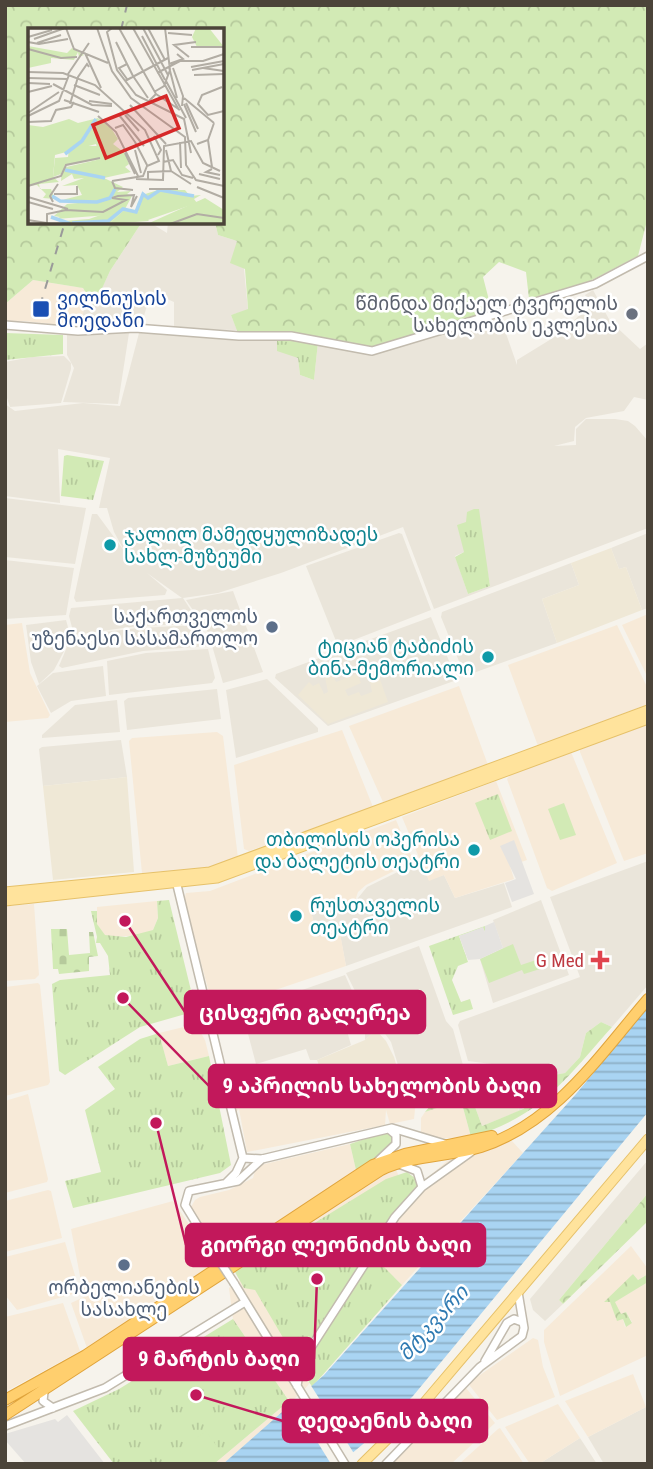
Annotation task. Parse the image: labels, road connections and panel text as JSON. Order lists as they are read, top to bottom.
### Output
{
  "water": ["მტკვარი"],
  "places": {
    "transit": ["ვილნიუსის მოედანი"],
    "other": [
      "წმინდა მიქაელ ტვერელის სახელობის ეკლესია",
      "ჯალილ მამედყულიზადეს სახლ-მუზეუმი",
      "საქართველოს უზენაესი სასამართლო",
      "ტიციან ტაბიძის ბინა-მემორიალი",
      "თბილისის ოპერისა და ბალეტის თეატრი",
      "რუსთაველის თეატრი",
      "ცისფერი გალერეა",
      "9 აპრილის სახელობის ბაღი",
      "გიორგი ლეონიძის ბაღი",
      "ორბელიანების სასახლე",
      "9 მარტის ბაღი",
      "დედაენის ბაღი"
    ],
    "health": ["G Med"]
  }
}
